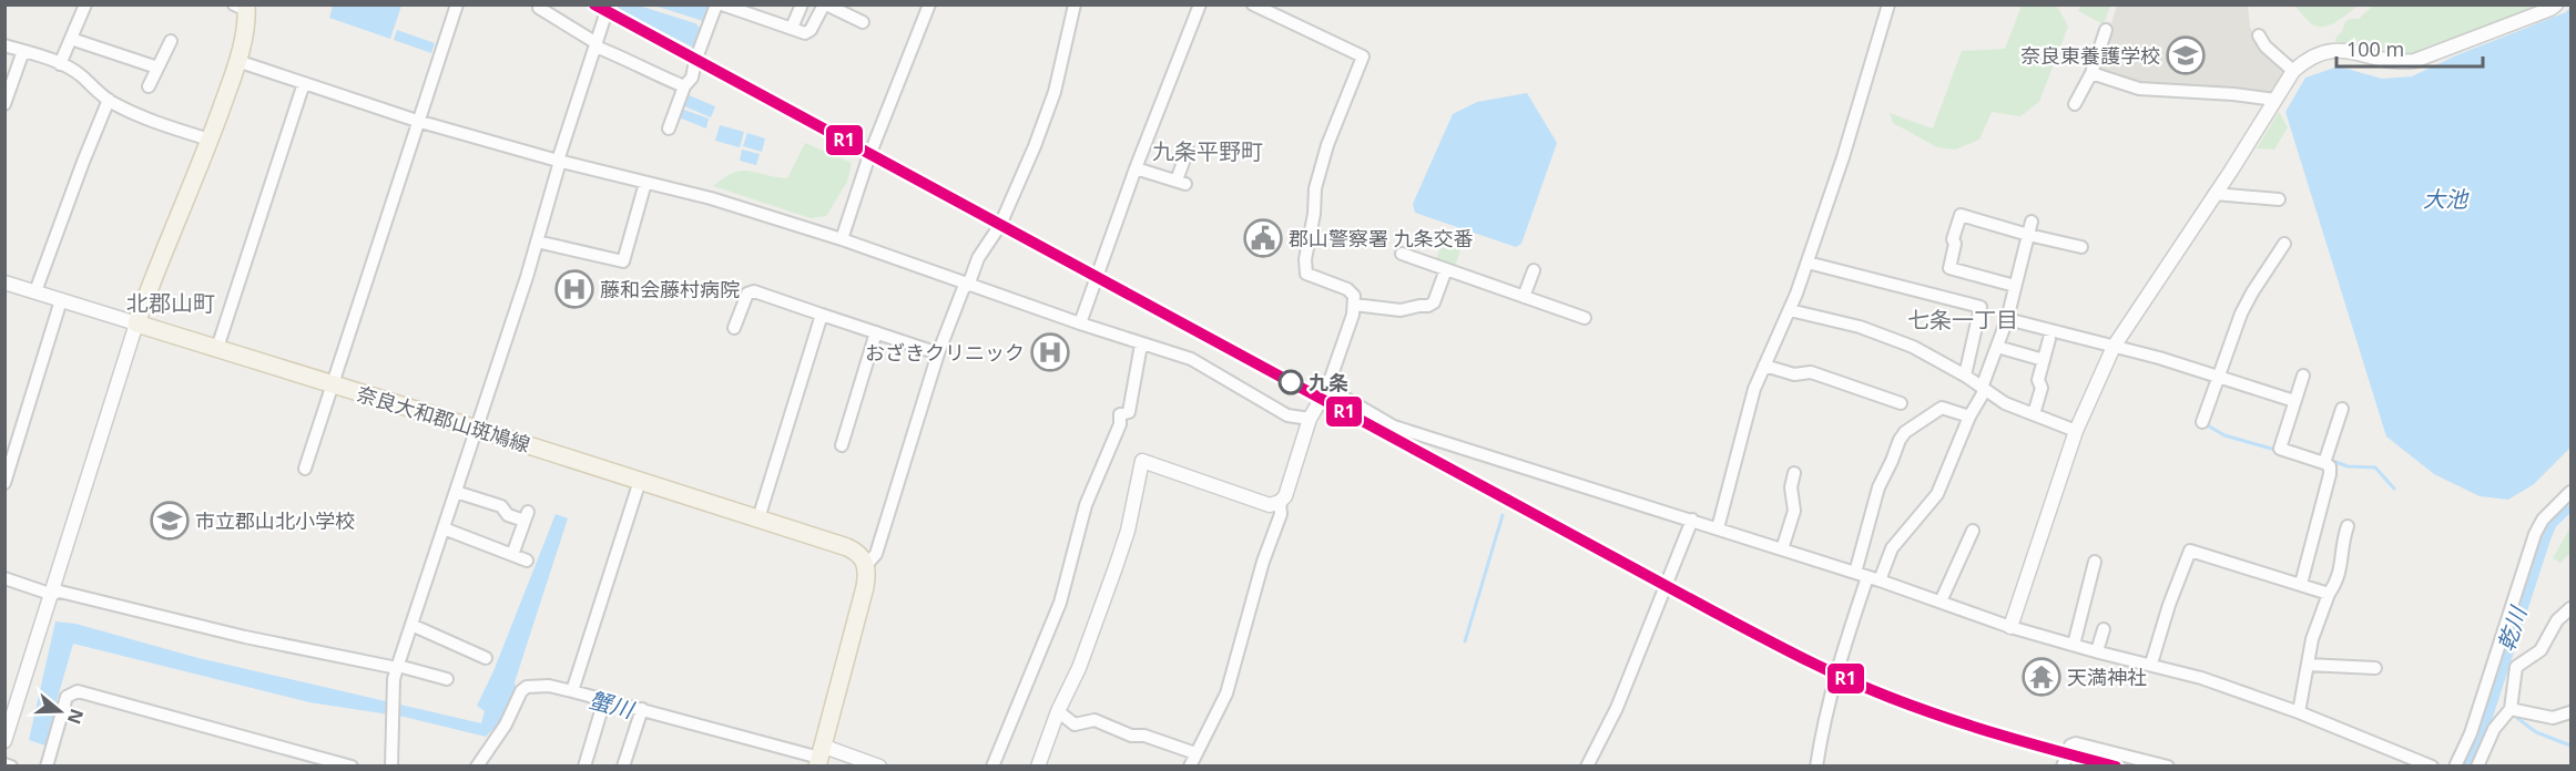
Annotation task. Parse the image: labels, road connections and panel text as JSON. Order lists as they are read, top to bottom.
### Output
{
  "streets": {
    "main road": ["奈良大和郡山斑鳩線"]
  },
  "districts": ["九条平野町", "北郡山町", "七条一丁目"],
  "water": ["大池", "乾川", "蟹川"],
  "places": {
    "school or university": ["奈良東養護学校", "市立郡山北小学校"],
    "public building": ["郡山警察署 九条交番"],
    "hospital": ["藤和会藤村病院", "おざきクリニック"],
    "other": ["九条"],
    "temple": ["天満神社"]
  },
  "lines": ["transit line R1"],
  "scale_bar": "100 m",
  "north": "right"
}
